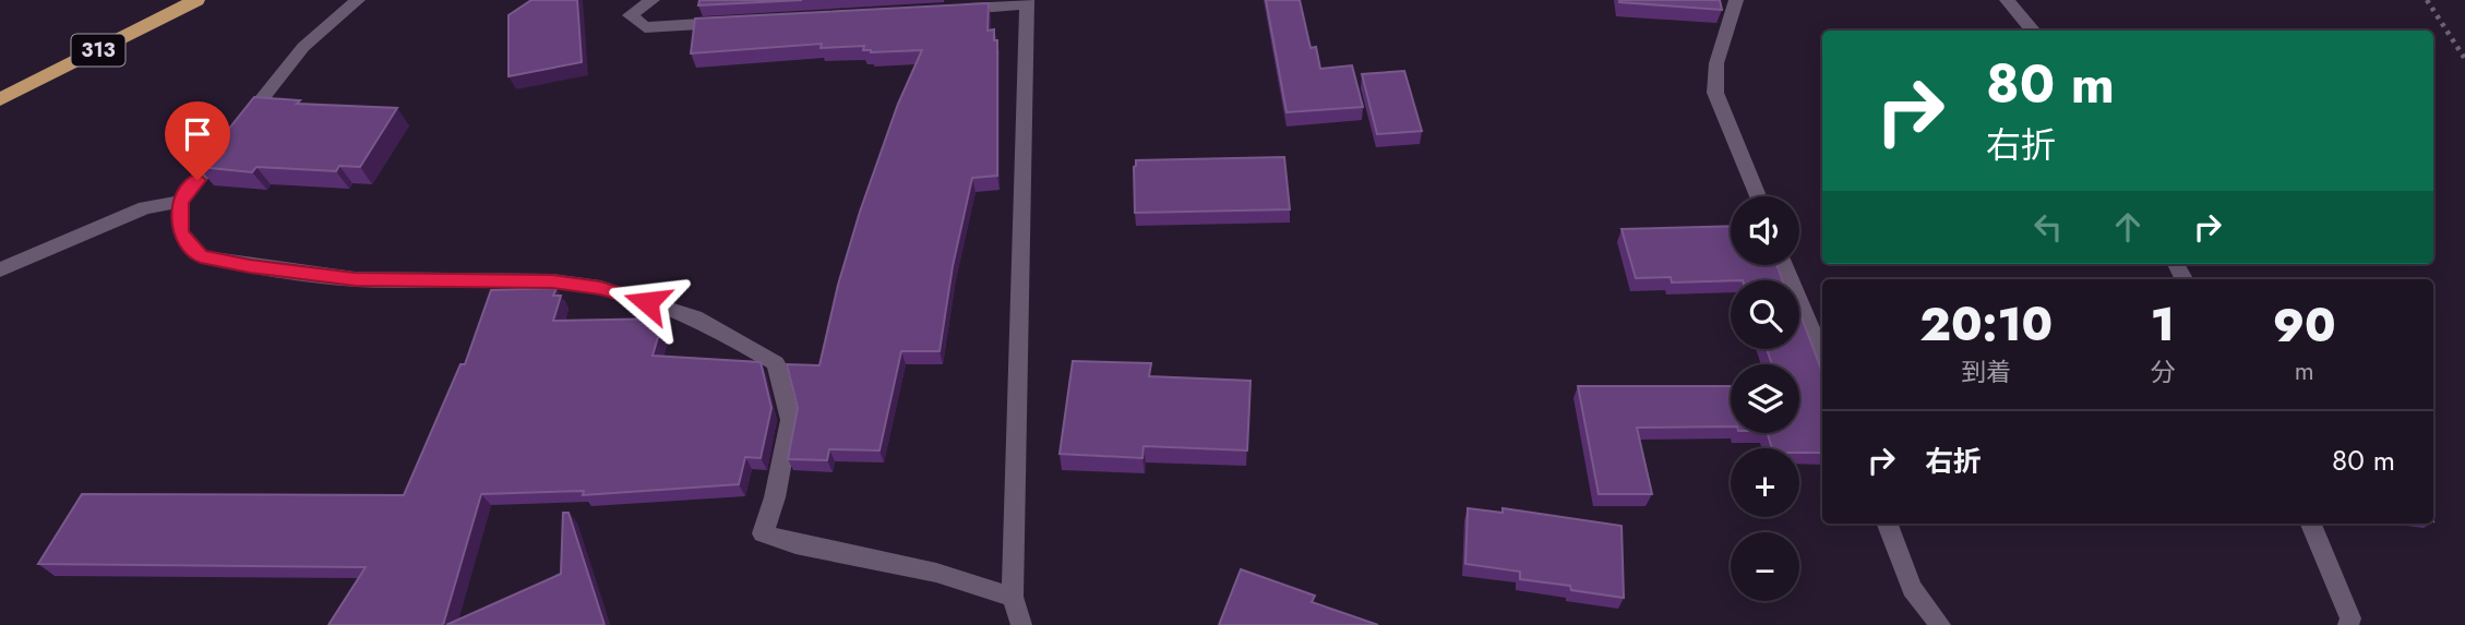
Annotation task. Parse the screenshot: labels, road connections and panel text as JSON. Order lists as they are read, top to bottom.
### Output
{
  "streets": {
    "highway": ["313"]
  },
  "page": {
    "turn": ["80 m", "右折"],
    "map_buttons": ["+", "−"],
    "eta": [
      "20:10",
      "到着",
      "1",
      "分",
      "90",
      "m"
    ],
    "list": [
      {
        "name": "右折",
        "value": "80 m"
      }
    ]
  }
}
